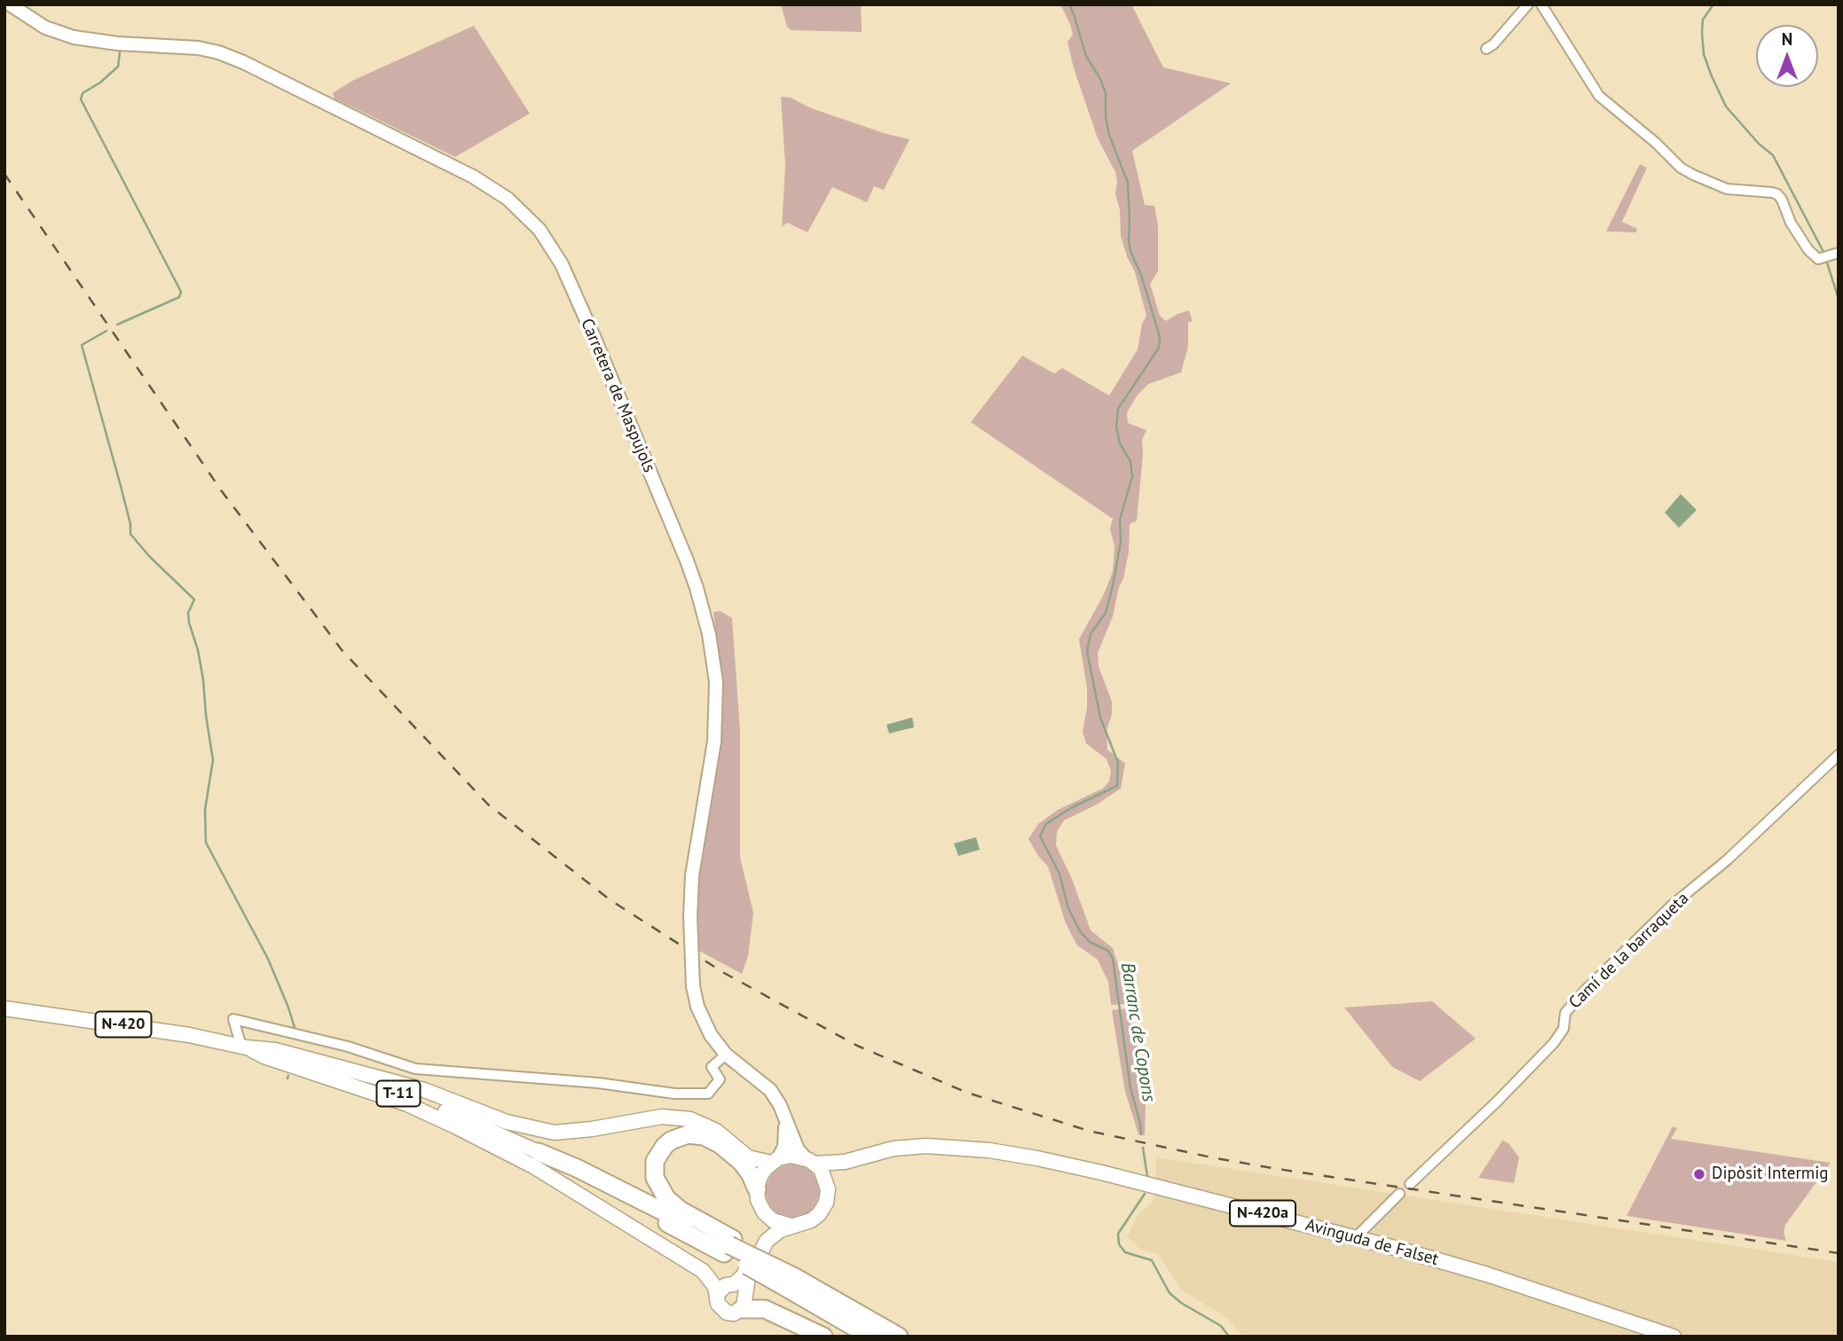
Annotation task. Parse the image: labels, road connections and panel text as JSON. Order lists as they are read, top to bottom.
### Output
{
  "streets": {
    "highway": ["T-11"],
    "main road": ["N-420", "N-420a", "Avinguda de Falset"],
    "street": ["Carretera de Maspujols", "Camí de la barraqueta"]
  },
  "crossings": [
    ["Carretera de Maspujols", "Avinguda de Falset"],
    ["N-420", "T-11"]
  ],
  "water": ["Barranc de Copons"],
  "places": ["Dipòsit Intermig"],
  "north": "top"
}
